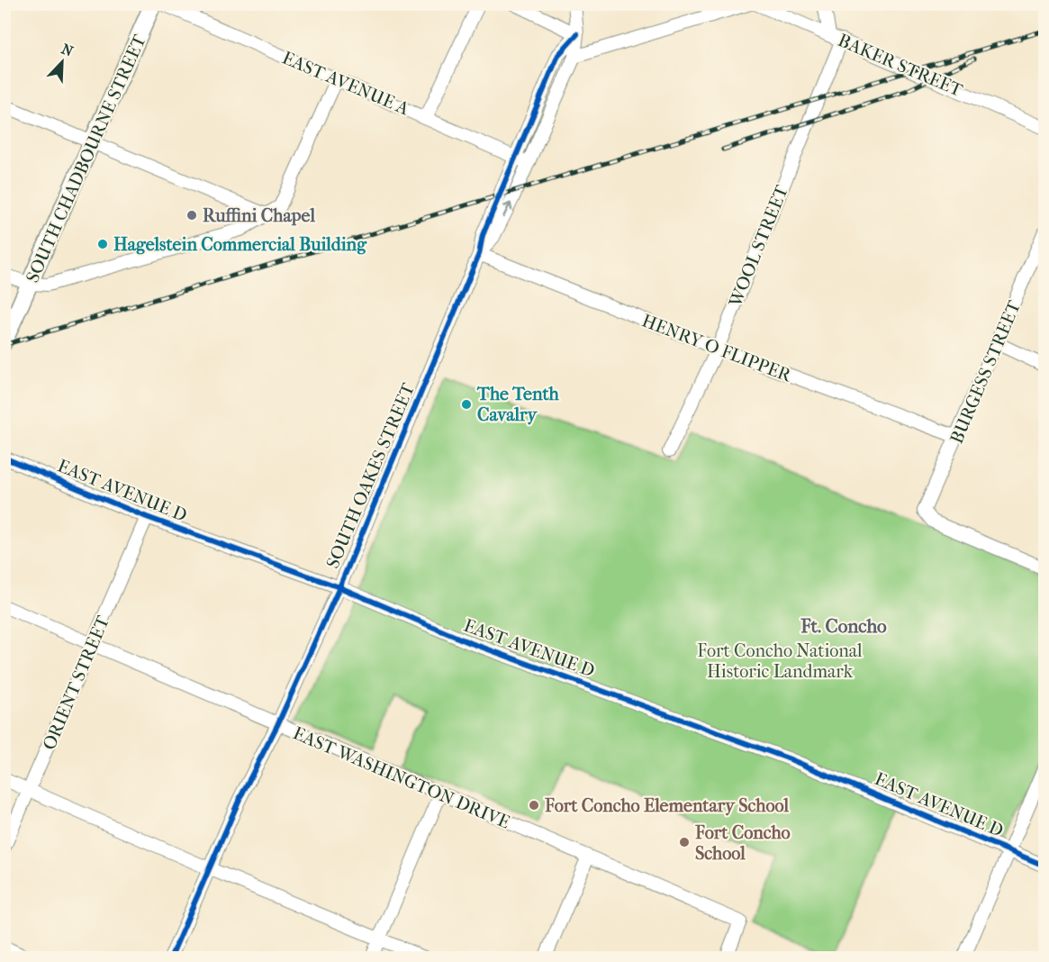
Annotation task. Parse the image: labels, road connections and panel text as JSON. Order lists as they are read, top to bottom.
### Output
{
  "streets": {
    "main road": ["SOUTH CHADBOURNE STREET"],
    "street": [
      "BAKER STREET",
      "EAST AVENUE A",
      "WOOL STREET",
      "HENRY O FLIPPER",
      "BURGESS STREET",
      "SOUTH OAKES STREET",
      "EAST AVENUE D",
      "ORIENT STREET",
      "EAST WASHINGTON DRIVE"
    ]
  },
  "crossings": [
    ["BAKER STREET", "WOOL STREET"],
    ["EAST AVENUE A", "SOUTH OAKES STREET"],
    ["WOOL STREET", "HENRY O FLIPPER"],
    ["HENRY O FLIPPER", "BURGESS STREET"],
    ["HENRY O FLIPPER", "SOUTH OAKES STREET"],
    ["SOUTH OAKES STREET", "EAST AVENUE D"],
    ["SOUTH OAKES STREET", "EAST WASHINGTON DRIVE"],
    ["EAST AVENUE D", "ORIENT STREET"],
    ["ORIENT STREET", "EAST WASHINGTON DRIVE"]
  ],
  "districts": ["Ft. Concho"],
  "parks": ["Fort Concho National Historic Landmark"],
  "places": [
    "Ruffini Chapel",
    "Hagelstein Commercial Building",
    "The Tenth Cavalry",
    "Fort Concho Elementary School",
    "Fort Concho School"
  ],
  "north": "top right"
}
